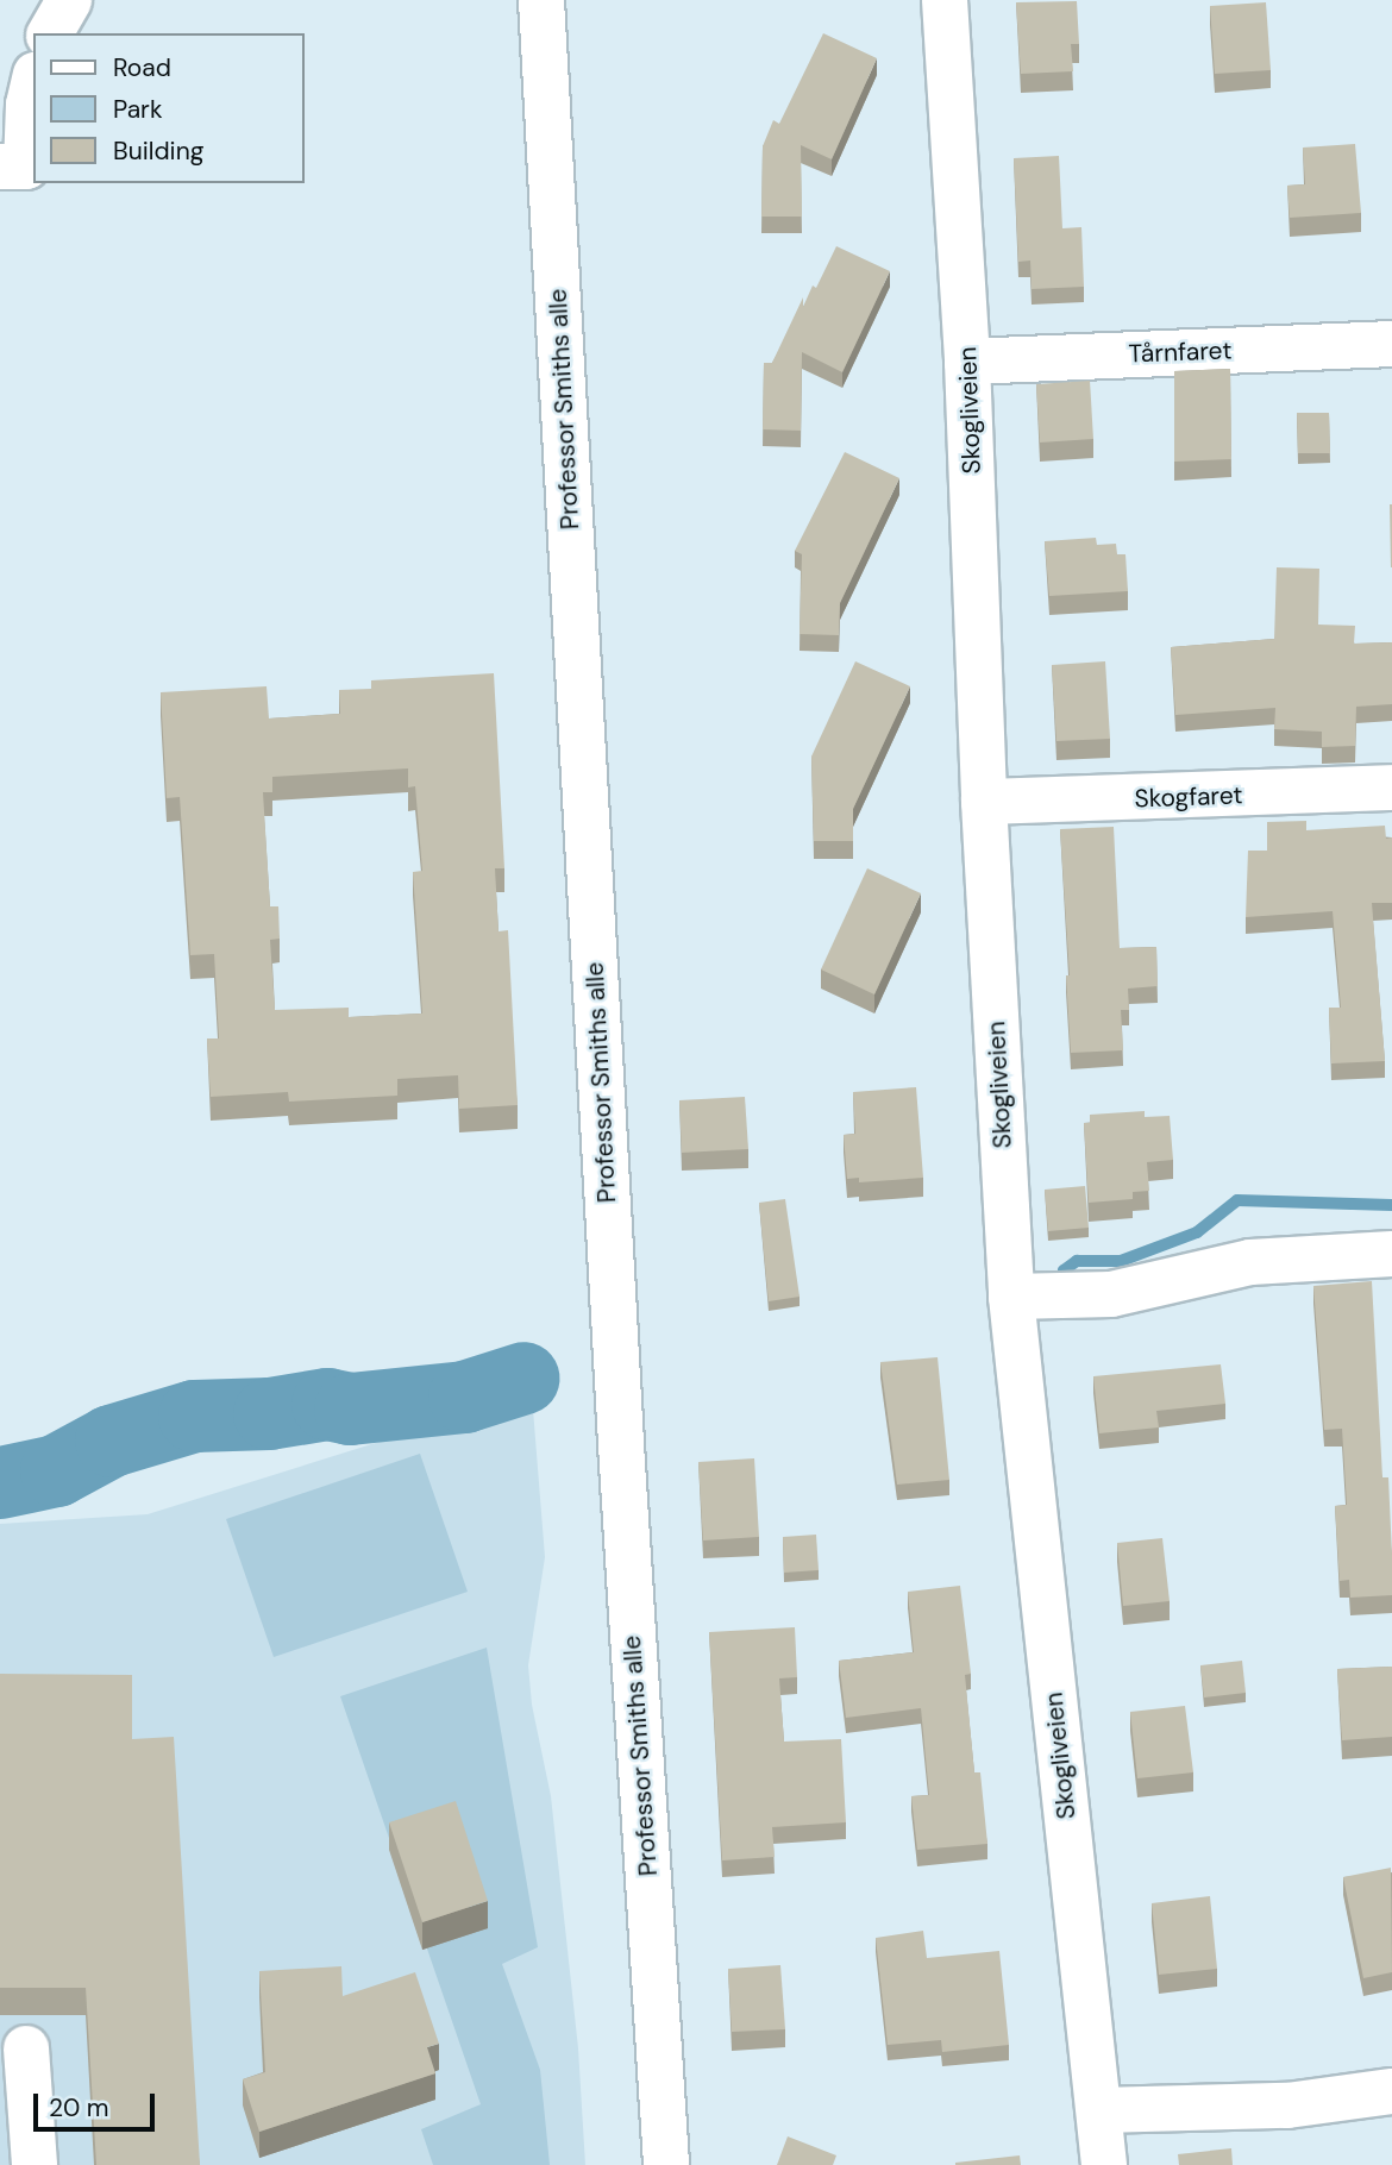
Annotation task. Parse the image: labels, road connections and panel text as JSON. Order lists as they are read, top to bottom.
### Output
{
  "streets": {
    "street": [
      "Tårnfaret",
      "Professor Smiths alle",
      "Skogliveien",
      "Skogfaret"
    ]
  },
  "crossings": [
    ["Tårnfaret", "Skogliveien"],
    ["Skogliveien", "Skogfaret"]
  ],
  "legend": ["Road", "Park", "Building"],
  "scale_bar": "20 m"
}
